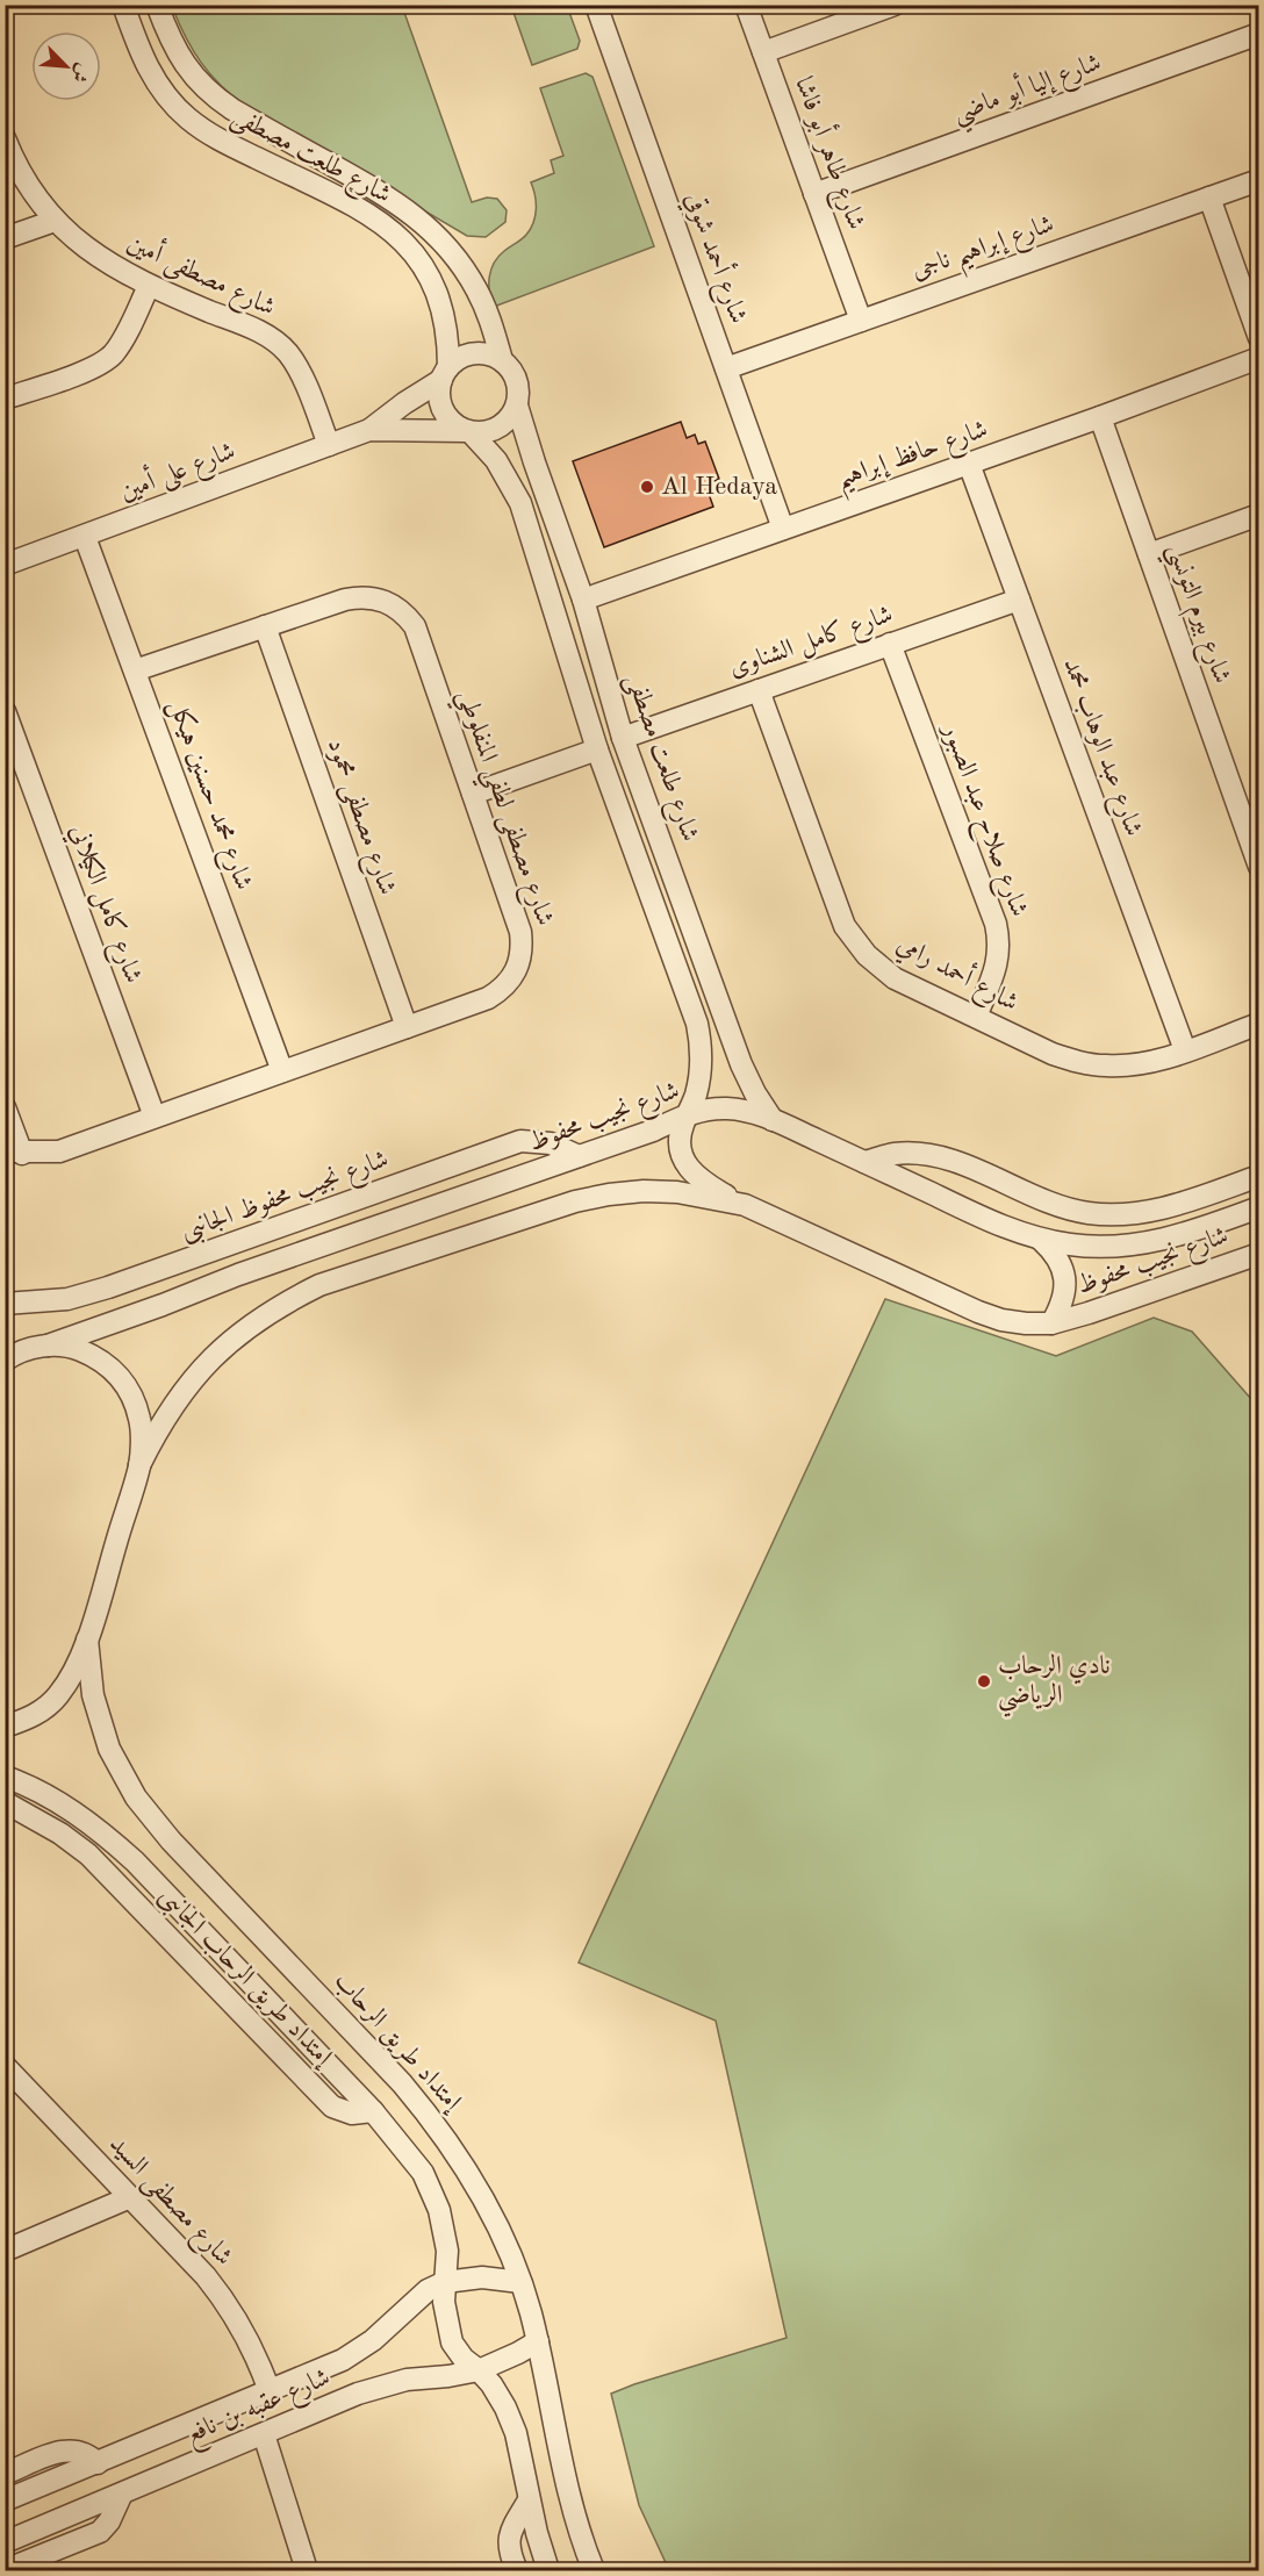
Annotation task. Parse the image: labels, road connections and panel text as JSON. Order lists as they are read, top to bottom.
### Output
{
  "streets": {
    "street": [
      "شارع إليا أبو ماضي",
      "شارع طاهر أبو فاشا",
      "شارع طلعت مصطفى",
      "شارع إبراهيم ناجى",
      "شارع أحمد شوقي",
      "شارع مصطفى أمين",
      "شارع حافظ إبراهيم",
      "شارع على أمين",
      "شارع بيرم التونسي",
      "شارع كامل الشناوى",
      "شارع عبد الوهاب محمد",
      "شارع محمد حسنين هيكل",
      "شارع مصطفى لطفي المنفلوطي",
      "شارع مصطفى محمود",
      "شارع صلاح عبد الصبور",
      "شارع كامل الكيلاني",
      "شارع أحمد رامي",
      "شارع نجيب محفوظ",
      "شارع نجيب محفوظ الجانبى",
      "إمتداد طريق الرحاب الجانبى",
      "إمتداد طريق الرحاب",
      "شارع مصطفى السيد",
      "شارع عقبه بن نافع"
    ]
  },
  "crossings": [
    ["شارع إليا أبو ماضي", "شارع طاهر أبو فاشا"],
    ["شارع طاهر أبو فاشا", "شارع إبراهيم ناجى"],
    ["شارع طلعت مصطفى", "شارع حافظ إبراهيم"],
    ["شارع طلعت مصطفى", "شارع على أمين"],
    ["شارع طلعت مصطفى", "شارع كامل الشناوى"],
    ["شارع طلعت مصطفى", "شارع نجيب محفوظ"],
    ["شارع إبراهيم ناجى", "شارع أحمد شوقي"],
    ["شارع أحمد شوقي", "شارع حافظ إبراهيم"],
    ["شارع مصطفى أمين", "شارع على أمين"],
    ["شارع حافظ إبراهيم", "شارع بيرم التونسي"],
    ["شارع حافظ إبراهيم", "شارع عبد الوهاب محمد"],
    ["شارع على أمين", "شارع محمد حسنين هيكل"],
    ["شارع كامل الشناوى", "شارع عبد الوهاب محمد"],
    ["شارع كامل الشناوى", "شارع صلاح عبد الصبور"],
    ["شارع كامل الشناوى", "شارع أحمد رامي"],
    ["شارع عبد الوهاب محمد", "شارع أحمد رامي"],
    ["شارع محمد حسنين هيكل", "شارع مصطفى لطفي المنفلوطي"],
    ["شارع مصطفى لطفي المنفلوطي", "شارع مصطفى محمود"],
    ["شارع مصطفى لطفي المنفلوطي", "شارع كامل الكيلاني"],
    ["شارع صلاح عبد الصبور", "شارع أحمد رامي"],
    ["شارع نجيب محفوظ", "شارع نجيب محفوظ الجانبى"],
    ["إمتداد طريق الرحاب", "شارع عقبه بن نافع"],
    ["شارع مصطفى السيد", "شارع عقبه بن نافع"]
  ],
  "places": ["Al Hedaya", "نادي الرحاب الرياضي"],
  "north": "bottom right"
}
